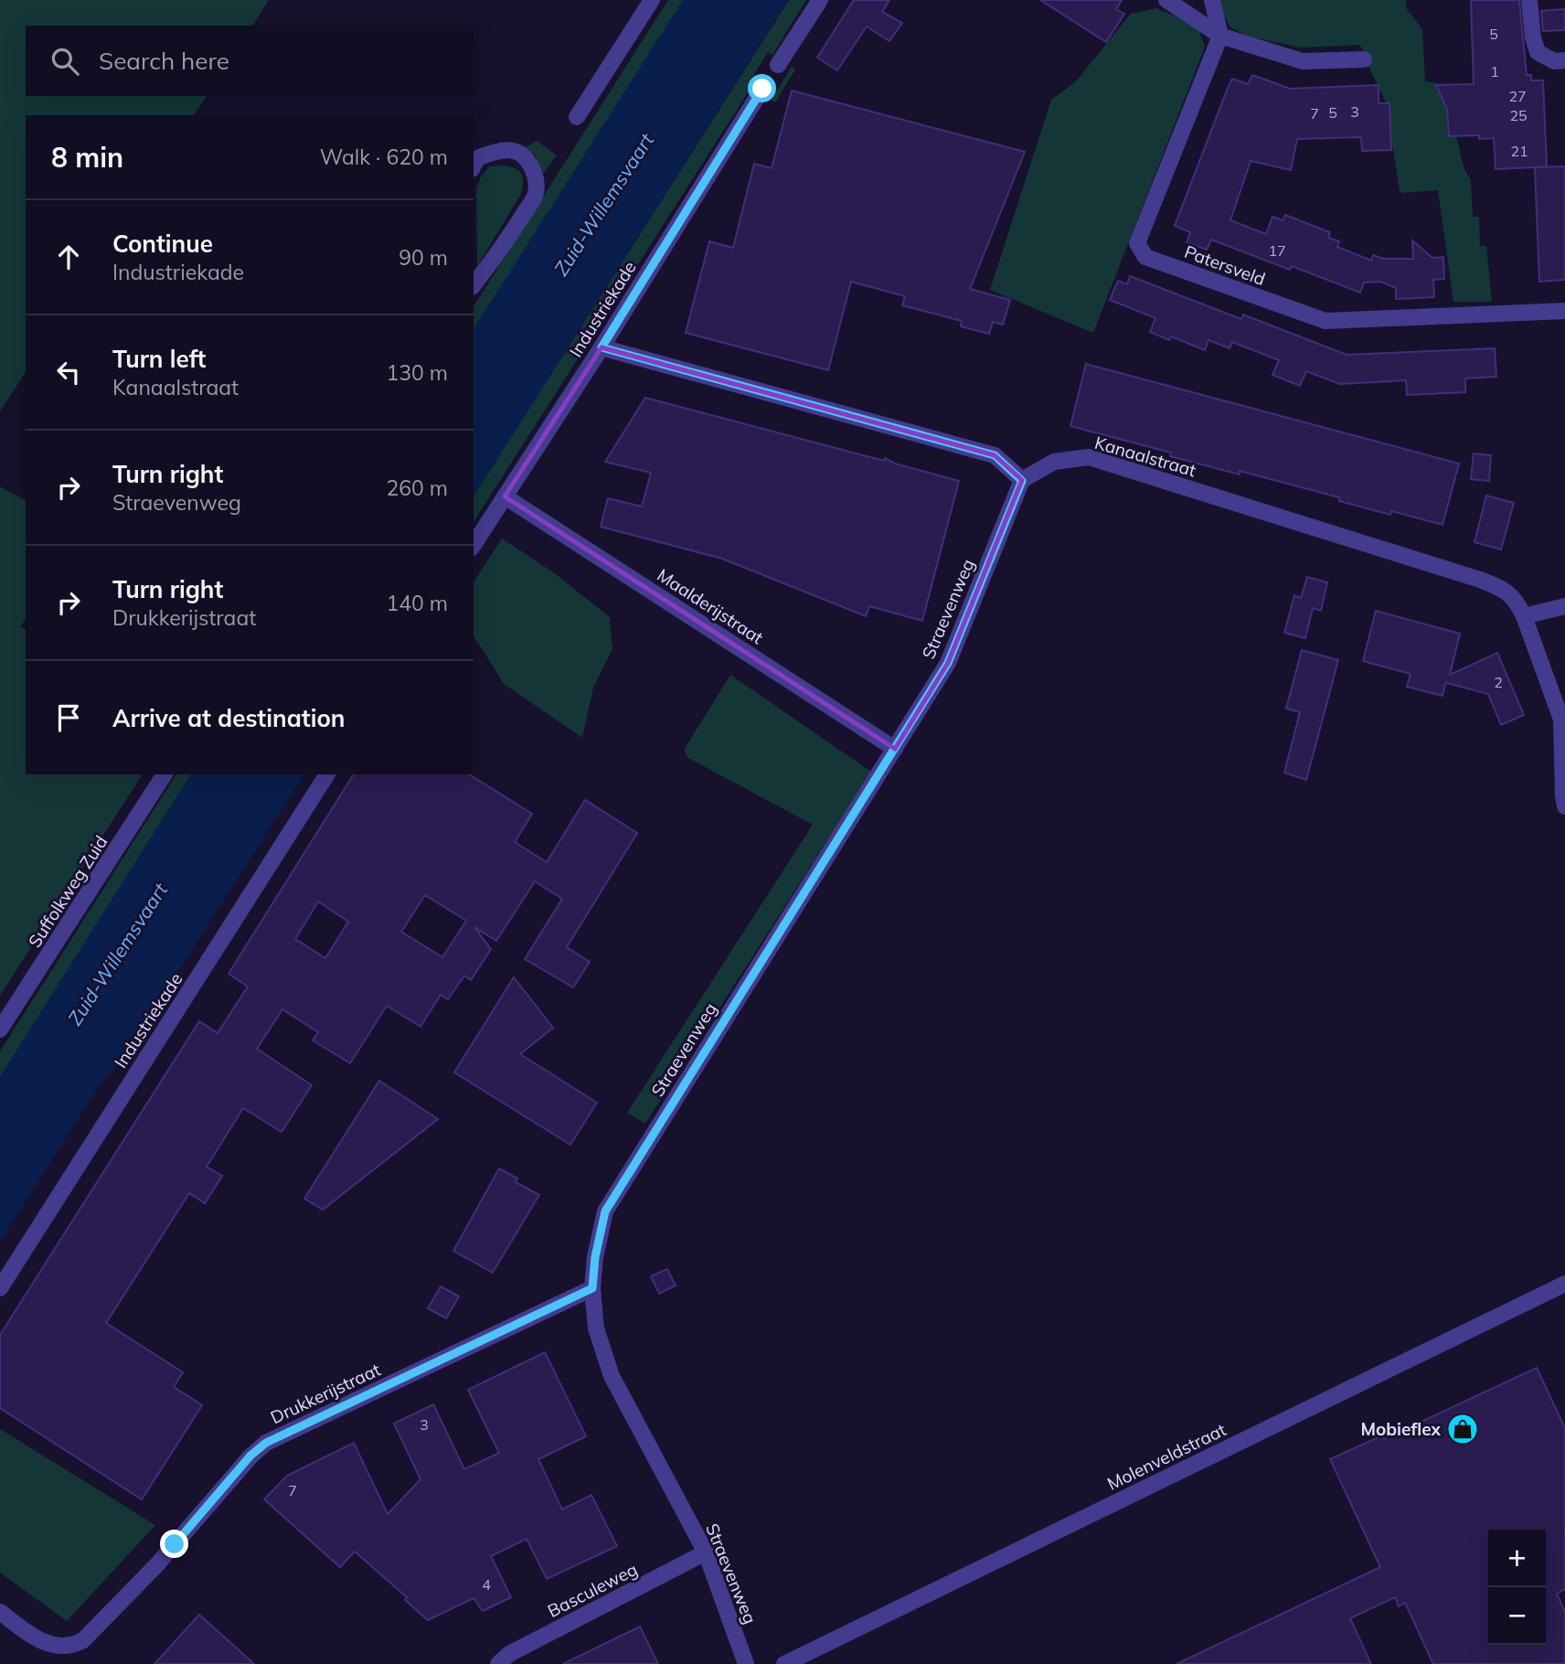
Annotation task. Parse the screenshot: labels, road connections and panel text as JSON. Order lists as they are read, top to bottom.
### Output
{
  "streets": {
    "street": [
      "Patersveld",
      "Industriekade",
      "Kanaalstraat",
      "Maalderijstraat",
      "Straevenweg",
      "Suffolkweg Zuid",
      "Drukkerijstraat",
      "Molenveldstraat",
      "Basculeweg"
    ]
  },
  "crossings": [
    ["Industriekade", "Maalderijstraat"],
    ["Kanaalstraat", "Straevenweg"],
    ["Maalderijstraat", "Straevenweg"],
    ["Straevenweg", "Drukkerijstraat"],
    ["Straevenweg", "Basculeweg"]
  ],
  "water": ["Zuid-Willemsvaart"],
  "places": {
    "shop": ["Mobieflex"]
  },
  "house_numbers": [
    "5",
    "1",
    "27",
    "3",
    "5",
    "7",
    "25",
    "21",
    "17",
    "2",
    "3",
    "7",
    "4"
  ],
  "page": {
    "search": "Search here",
    "heading": ["8 min", "Walk · 620 m"],
    "list": [
      ["Continue", "Industriekade", "90 m"],
      ["Turn left", "Kanaalstraat", "130 m"],
      ["Turn right", "Straevenweg", "260 m"],
      ["Turn right", "Drukkerijstraat", "140 m"],
      "Arrive at destination"
    ],
    "map_buttons": ["+", "−"]
  }
}
